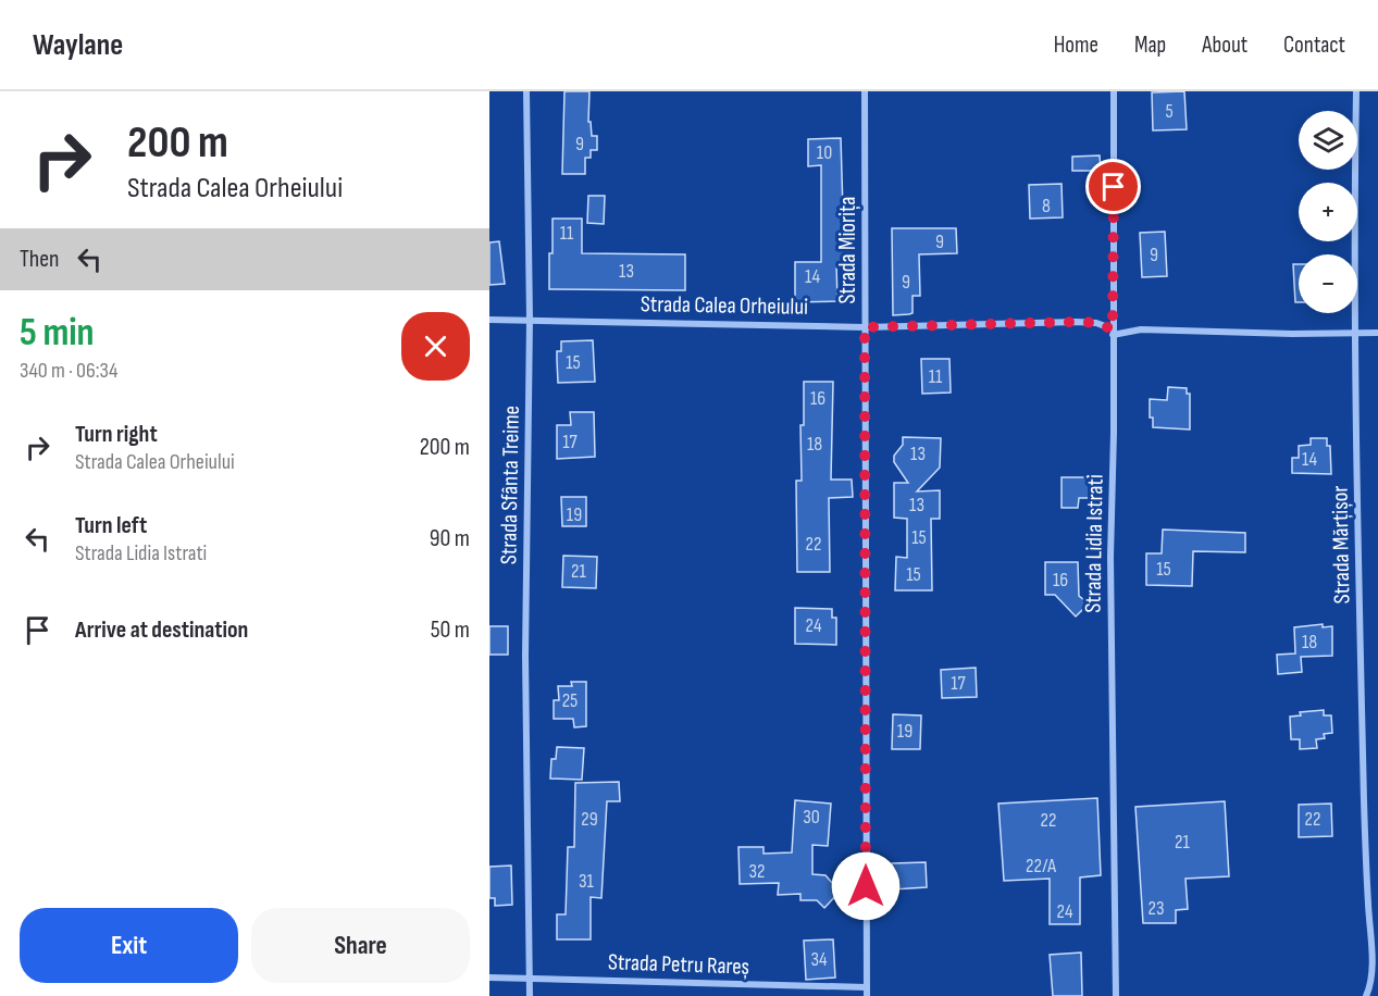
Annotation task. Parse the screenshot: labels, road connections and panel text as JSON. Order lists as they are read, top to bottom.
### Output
{
  "streets": {
    "street": [
      "Strada Miorița",
      "Strada Calea Orheiului",
      "Strada Sfânta Treime",
      "Strada Lidia Istrati",
      "Strada Mărțișor",
      "Strada Petru Rareș"
    ]
  },
  "crossings": [
    ["Strada Miorița", "Strada Calea Orheiului"],
    ["Strada Miorița", "Strada Petru Rareș"],
    ["Strada Calea Orheiului", "Strada Sfânta Treime"],
    ["Strada Calea Orheiului", "Strada Lidia Istrati"],
    ["Strada Calea Orheiului", "Strada Mărțișor"],
    ["Strada Sfânta Treime", "Strada Petru Rareș"]
  ],
  "house_numbers": [
    "5",
    "9",
    "10",
    "8",
    "11",
    "9",
    "9",
    "13",
    "14",
    "9",
    "15",
    "11",
    "16",
    "17",
    "18",
    "13",
    "14",
    "13",
    "19",
    "15",
    "22",
    "15",
    "21",
    "15",
    "16",
    "24",
    "18",
    "17",
    "25",
    "19",
    "30",
    "29",
    "22",
    "22",
    "21",
    "22/A",
    "32",
    "31",
    "23",
    "24",
    "34"
  ],
  "page": {
    "header": "Waylane",
    "nav": [
      "Home",
      "Map",
      "About",
      "Contact"
    ],
    "turn": ["200 m", "Strada Calea Orheiului"],
    "map_buttons": ["+", "−"],
    "then": "Then",
    "heading": ["5 min", "340 m · 06:34"],
    "list": [
      {
        "name": "Turn right",
        "note": "Strada Calea Orheiului",
        "value": "200 m"
      },
      {
        "name": "Turn left",
        "note": "Strada Lidia Istrati",
        "value": "90 m"
      },
      {
        "name": "Arrive at destination",
        "value": "50 m"
      }
    ],
    "buttons": ["Exit", "Share"]
  }
}
